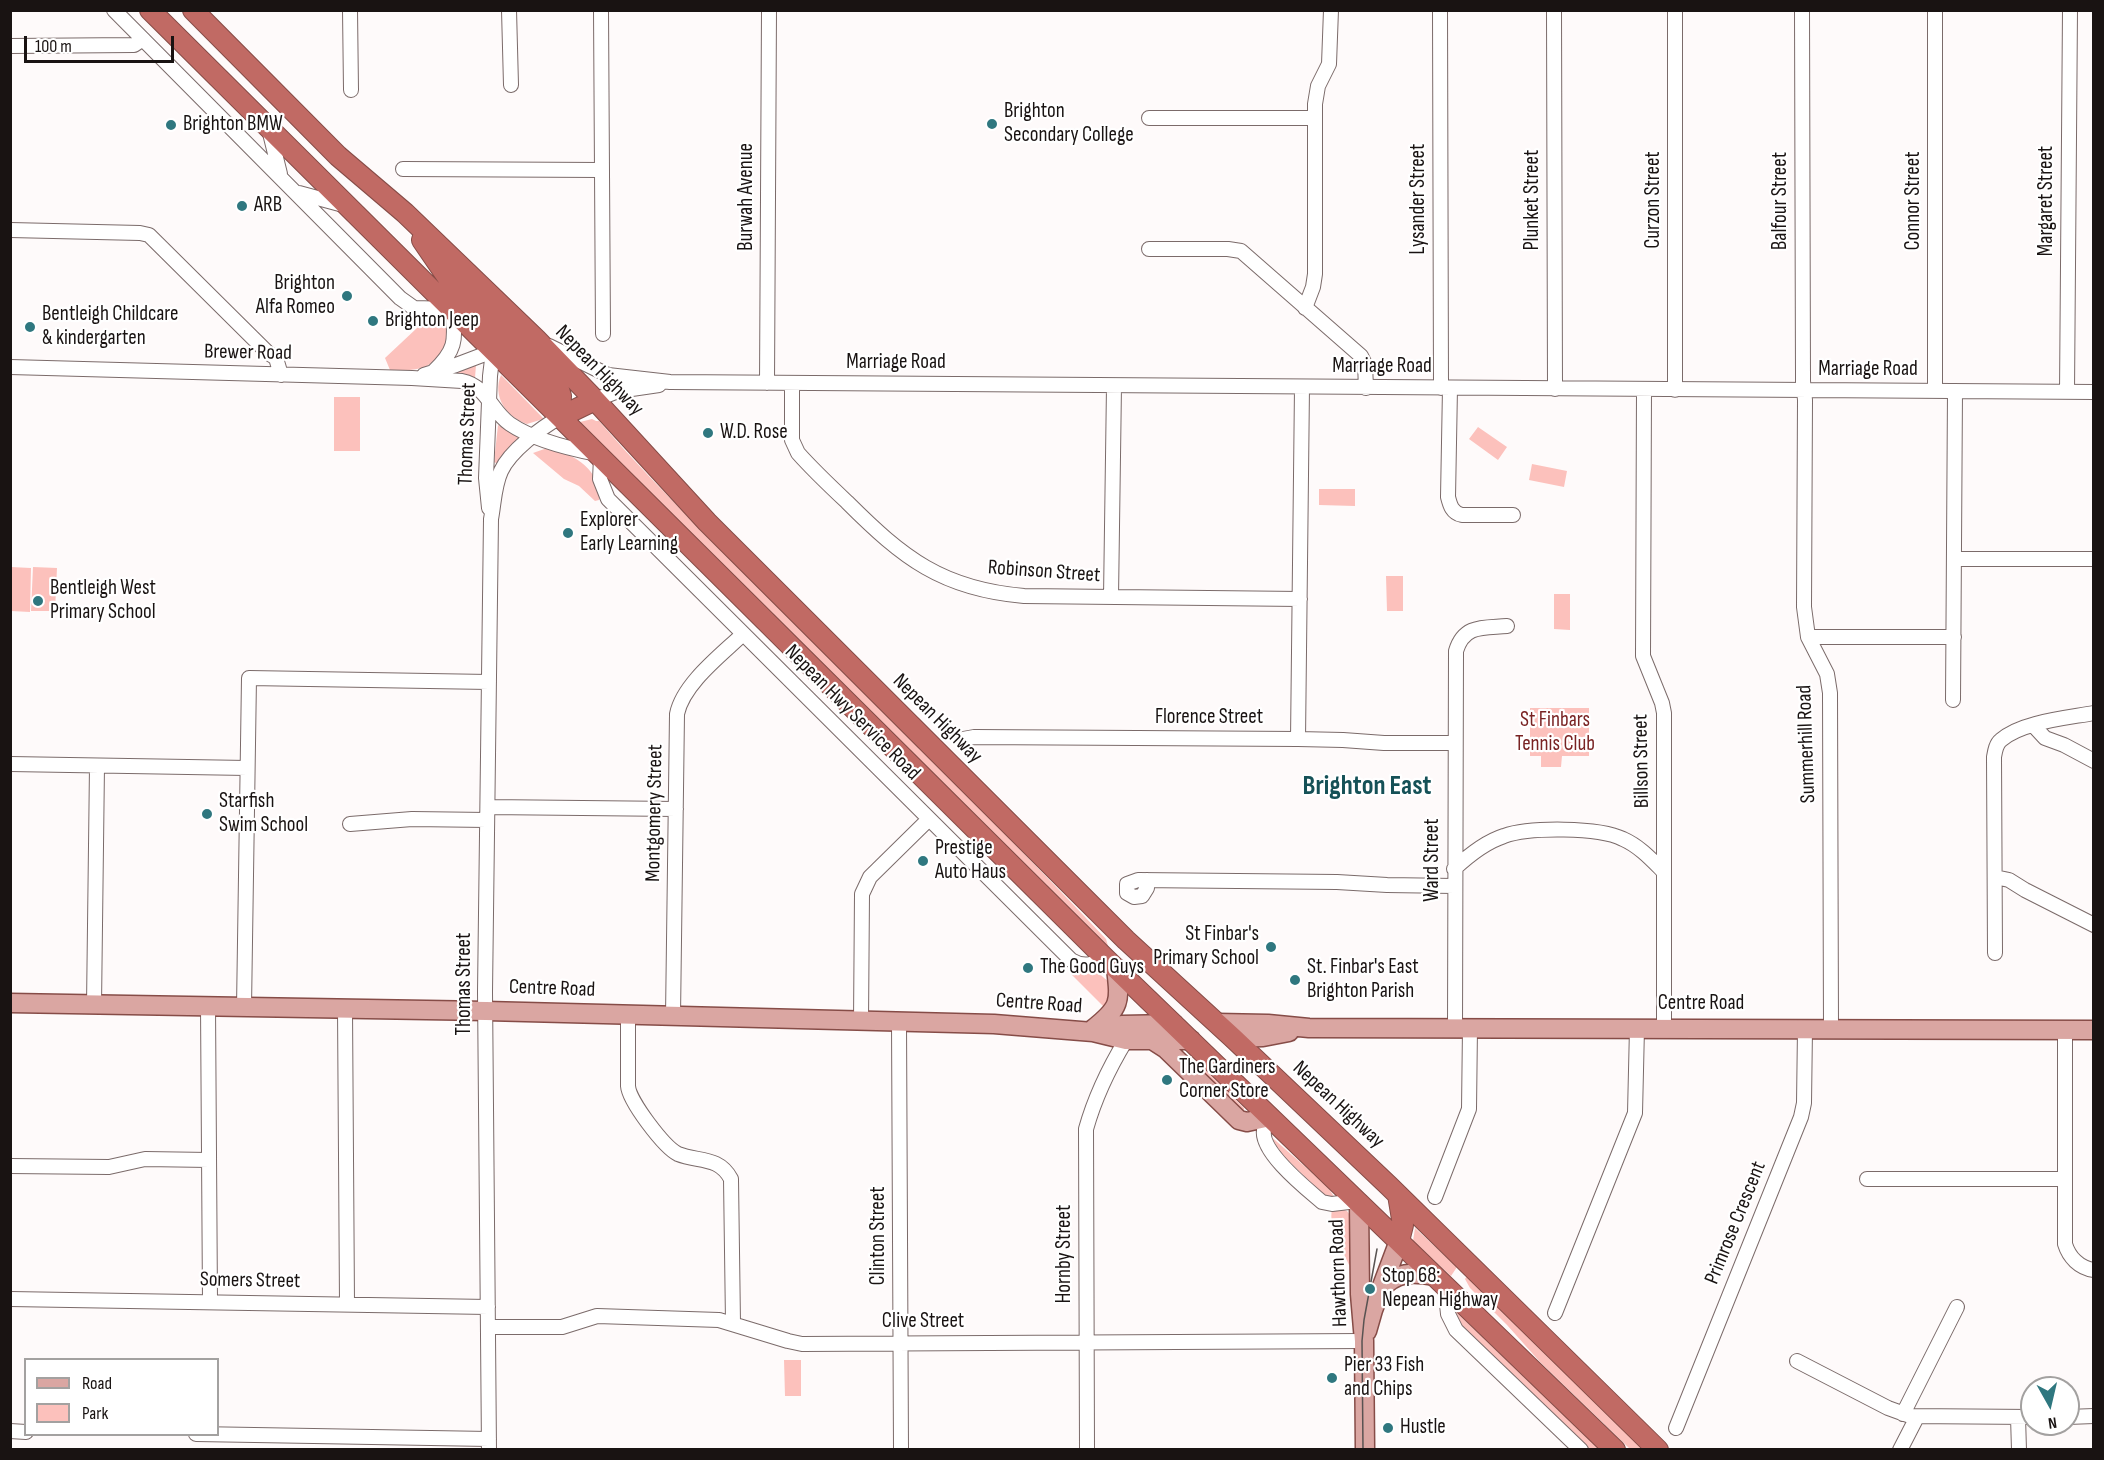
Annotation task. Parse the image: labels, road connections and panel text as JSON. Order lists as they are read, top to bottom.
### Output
{
  "streets": {
    "highway": ["Nepean Highway", "Centre Road"],
    "main road": ["Hawthorn Road"],
    "street": [
      "Burwah Avenue",
      "Lysander Street",
      "Plunket Street",
      "Curzon Street",
      "Balfour Street",
      "Connor Street",
      "Margaret Street",
      "Brewer Road",
      "Marriage Road",
      "Thomas Street",
      "Robinson Street",
      "Nepean Hwy Service Road",
      "Florence Street",
      "Summerhill Road",
      "Billson Street",
      "Montgomery Street",
      "Ward Street",
      "Primrose Crescent",
      "Clinton Street",
      "Hornby Street",
      "Somers Street",
      "Clive Street"
    ]
  },
  "crossings": [
    ["Burwah Avenue", "Marriage Road"],
    ["Lysander Street", "Marriage Road"],
    ["Plunket Street", "Marriage Road"],
    ["Curzon Street", "Marriage Road"],
    ["Balfour Street", "Marriage Road"],
    ["Balfour Street", "Summerhill Road"],
    ["Connor Street", "Marriage Road"],
    ["Margaret Street", "Marriage Road"],
    ["Brewer Road", "Thomas Street"],
    ["Brewer Road", "Nepean Hwy Service Road"],
    ["Marriage Road", "Nepean Highway"],
    ["Marriage Road", "Robinson Street"],
    ["Marriage Road", "Summerhill Road"],
    ["Marriage Road", "Billson Street"],
    ["Nepean Highway", "Centre Road"],
    ["Thomas Street", "Centre Road"],
    ["Thomas Street", "Somers Street"],
    ["Thomas Street", "Clive Street"],
    ["Nepean Hwy Service Road", "Montgomery Street"],
    ["Florence Street", "Ward Street"],
    ["Summerhill Road", "Centre Road"],
    ["Billson Street", "Centre Road"],
    ["Montgomery Street", "Centre Road"],
    ["Ward Street", "Centre Road"],
    ["Centre Road", "Primrose Crescent"],
    ["Centre Road", "Clinton Street"],
    ["Centre Road", "Hornby Street"],
    ["Clinton Street", "Clive Street"],
    ["Hornby Street", "Clive Street"],
    ["Hawthorn Road", "Clive Street"]
  ],
  "districts": ["Brighton East"],
  "parks": ["St Finbars Tennis Club"],
  "places": [
    "Brighton Secondary College",
    "Brighton BMW",
    "ARB",
    "Brighton Alfa Romeo",
    "Brighton Jeep",
    "Bentleigh Childcare & kindergarten",
    "W.D. Rose",
    "Explorer Early Learning",
    "Bentleigh West Primary School",
    "Starfish Swim School",
    "Prestige Auto Haus",
    "St Finbar's Primary School",
    "The Good Guys",
    "St. Finbar's East Brighton Parish",
    "The Gardiners Corner Store",
    "Stop 68: Nepean Highway",
    "Pier 33 Fish and Chips",
    "Hustle"
  ],
  "legend": ["Road", "Park"],
  "scale_bar": "100 m",
  "north": "bottom"
}
